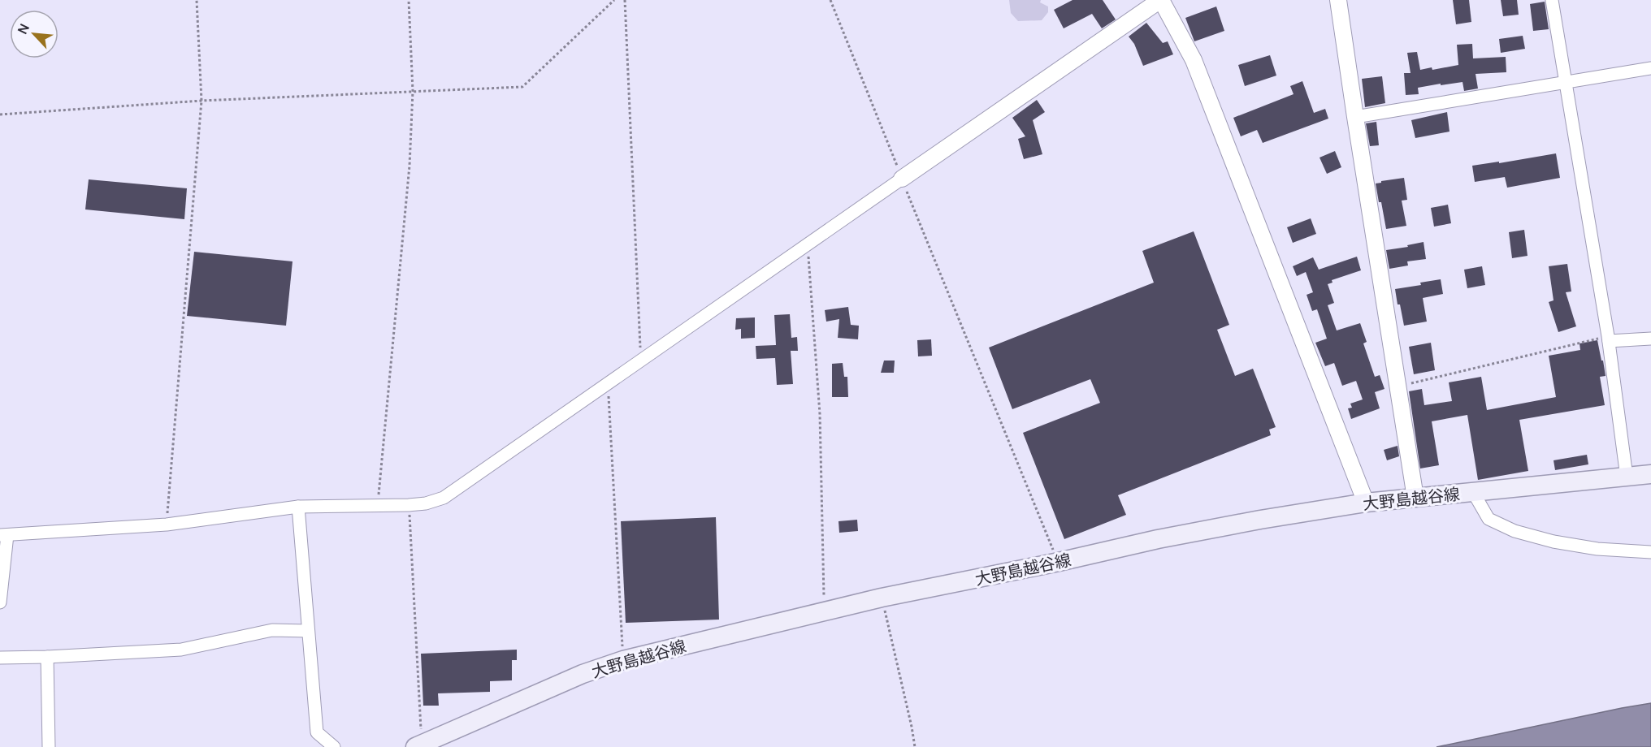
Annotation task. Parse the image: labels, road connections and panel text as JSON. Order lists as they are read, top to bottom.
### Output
{
  "streets": {
    "main road": ["大野島越谷線"]
  },
  "north": "top left"
}
